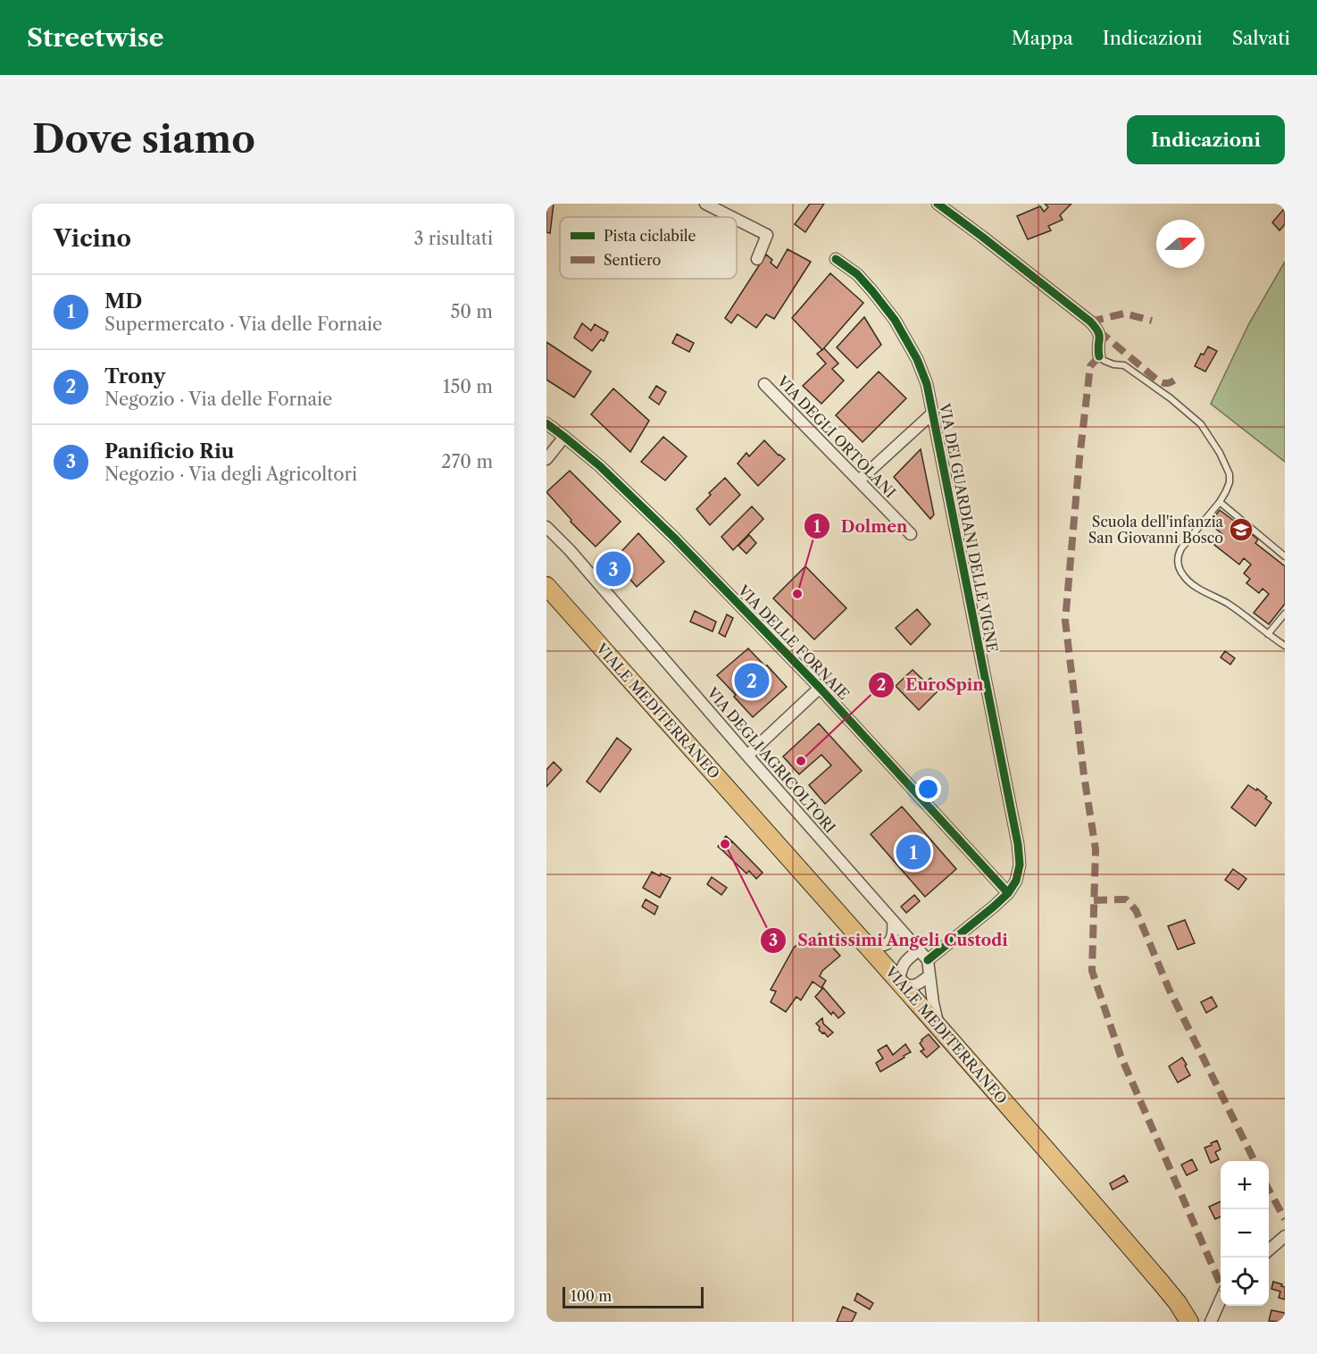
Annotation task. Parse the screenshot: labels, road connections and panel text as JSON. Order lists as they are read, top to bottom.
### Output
{
  "streets": {
    "main road": ["VIALE MEDITERRANEO"],
    "street": [
      "VIA DEGLI ORTOLANI",
      "VIA DEI GUARDIANI DELLE VIGNE",
      "VIA DELLE FORNAIE",
      "VIA DEGLI AGRICOLTORI"
    ]
  },
  "crossings": [
    ["VIA DEI GUARDIANI DELLE VIGNE", "VIA DELLE FORNAIE"],
    ["VIALE MEDITERRANEO", "VIA DEGLI AGRICOLTORI"]
  ],
  "places": {
    "school or university": ["Scuola dell'infanzia San Giovanni Bosco"],
    "other": ["Dolmen", "EuroSpin", "Santissimi Angeli Custodi"]
  },
  "legend": ["Pista ciclabile", "Sentiero"],
  "scale_bar": "100 m",
  "north": "right",
  "page": {
    "header": "Streetwise",
    "nav": ["Mappa", "Indicazioni", "Salvati"],
    "buttons": "Indicazioni",
    "title": "Dove siamo",
    "heading": ["Vicino", "3 risultati"],
    "list": [
      {
        "mark": "1",
        "name": "MD",
        "note": "Supermercato · Via delle Fornaie",
        "value": "50 m"
      },
      {
        "mark": "2",
        "name": "Trony",
        "note": "Negozio · Via delle Fornaie",
        "value": "150 m"
      },
      {
        "mark": "3",
        "name": "Panificio Riu",
        "note": "Negozio · Via degli Agricoltori",
        "value": "270 m"
      }
    ],
    "pins": ["3", "2", "1"],
    "map_buttons": ["+", "−"],
    "scale": "100 m"
  }
}
